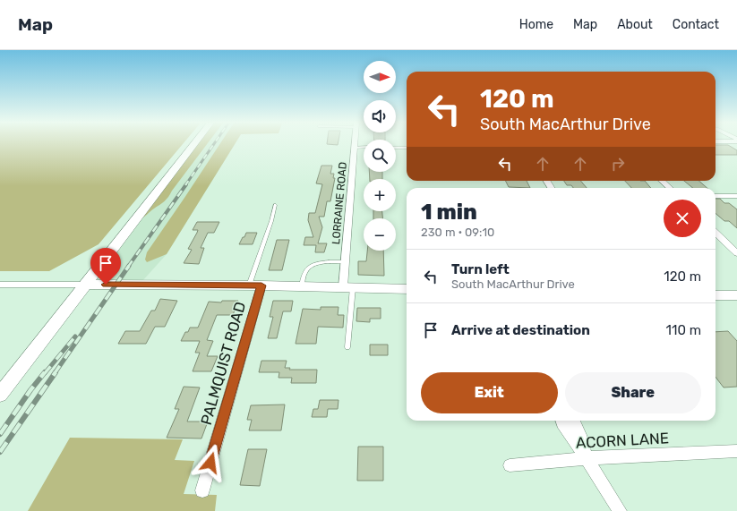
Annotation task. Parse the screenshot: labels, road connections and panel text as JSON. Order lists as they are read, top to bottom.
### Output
{
  "streets": {
    "street": ["LORRAINE ROAD", "PALMQUIST ROAD", "ACORN LANE"]
  },
  "north": "right",
  "page": {
    "header": "Map",
    "nav": [
      "Home",
      "Map",
      "About",
      "Contact"
    ],
    "map_buttons": ["+", "−"],
    "turn": ["120 m", "South MacArthur Drive"],
    "heading": ["1 min", "230 m · 09:10"],
    "list": [
      {
        "name": "Turn left",
        "note": "South MacArthur Drive",
        "value": "120 m"
      },
      {
        "name": "Arrive at destination",
        "value": "110 m"
      }
    ],
    "buttons": ["Exit", "Share"]
  }
}
